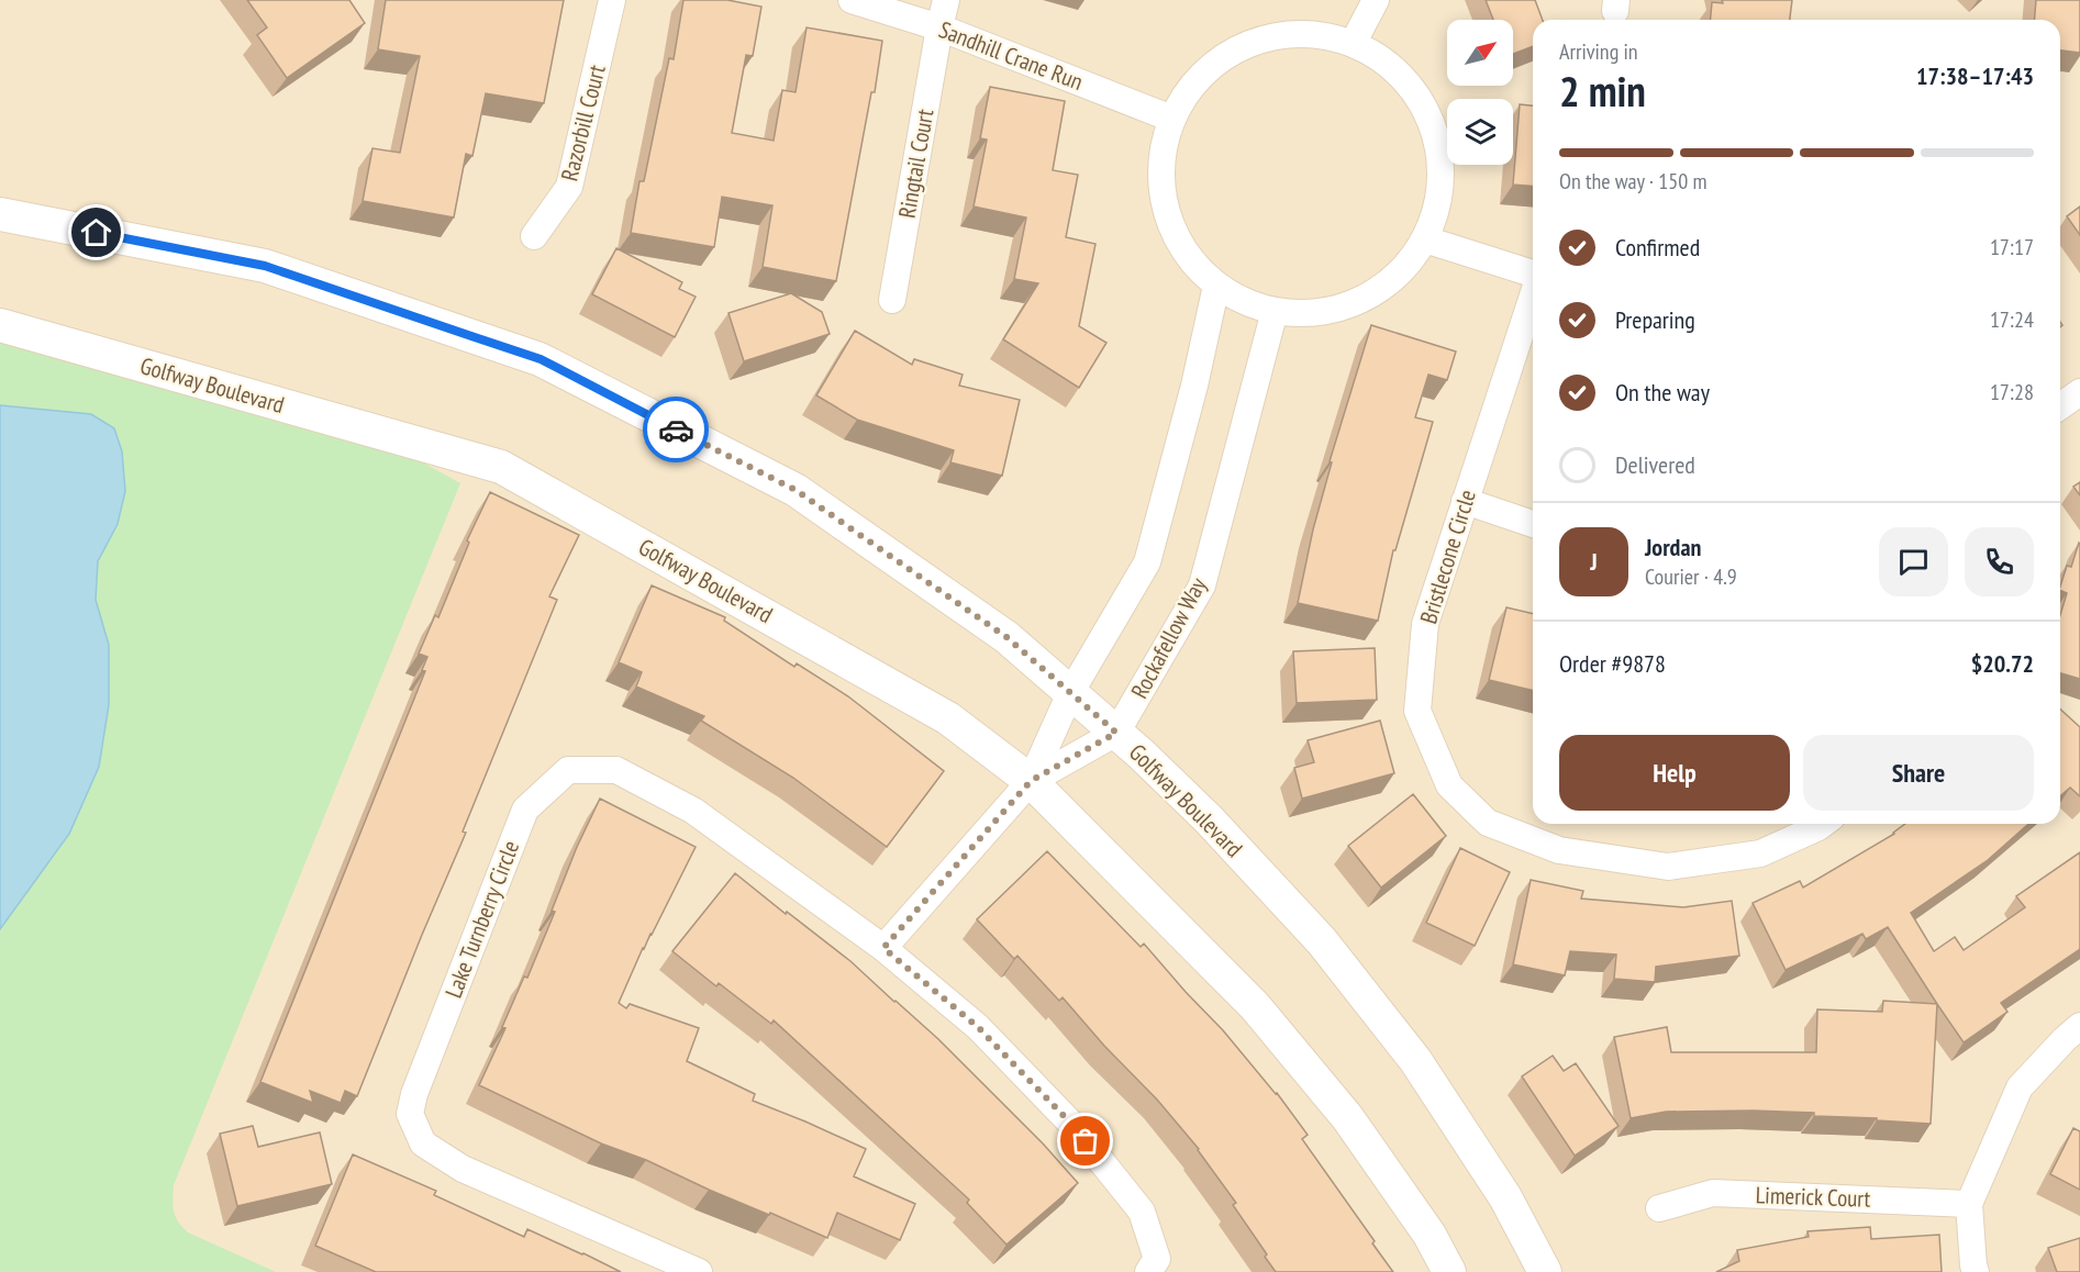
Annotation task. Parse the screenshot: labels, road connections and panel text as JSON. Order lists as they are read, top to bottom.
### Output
{
  "streets": {
    "street": [
      "Sandhill Crane Run",
      "Razorbill Court",
      "Ringtail Court",
      "Golfway Boulevard",
      "Bristlecone Circle",
      "Rockafellow Way",
      "Lake Turnberry Circle",
      "Limerick Court"
    ]
  },
  "crossings": [
    ["Sandhill Crane Run", "Ringtail Court"],
    ["Golfway Boulevard", "Rockafellow Way"]
  ],
  "north": "top right",
  "page": {
    "heading": ["2 min", "Arriving in", "17:38–17:43"],
    "panel": [
      "Jordan",
      "Courier · 4.9",
      "Order #9878",
      "$20.72"
    ],
    "bar": "On the way · 150 m",
    "list": [
      ["Confirmed", "17:17"],
      ["Preparing", "17:24"],
      ["On the way", "17:28"],
      "Delivered"
    ],
    "round": "J",
    "buttons": ["Help", "Share"]
  }
}
